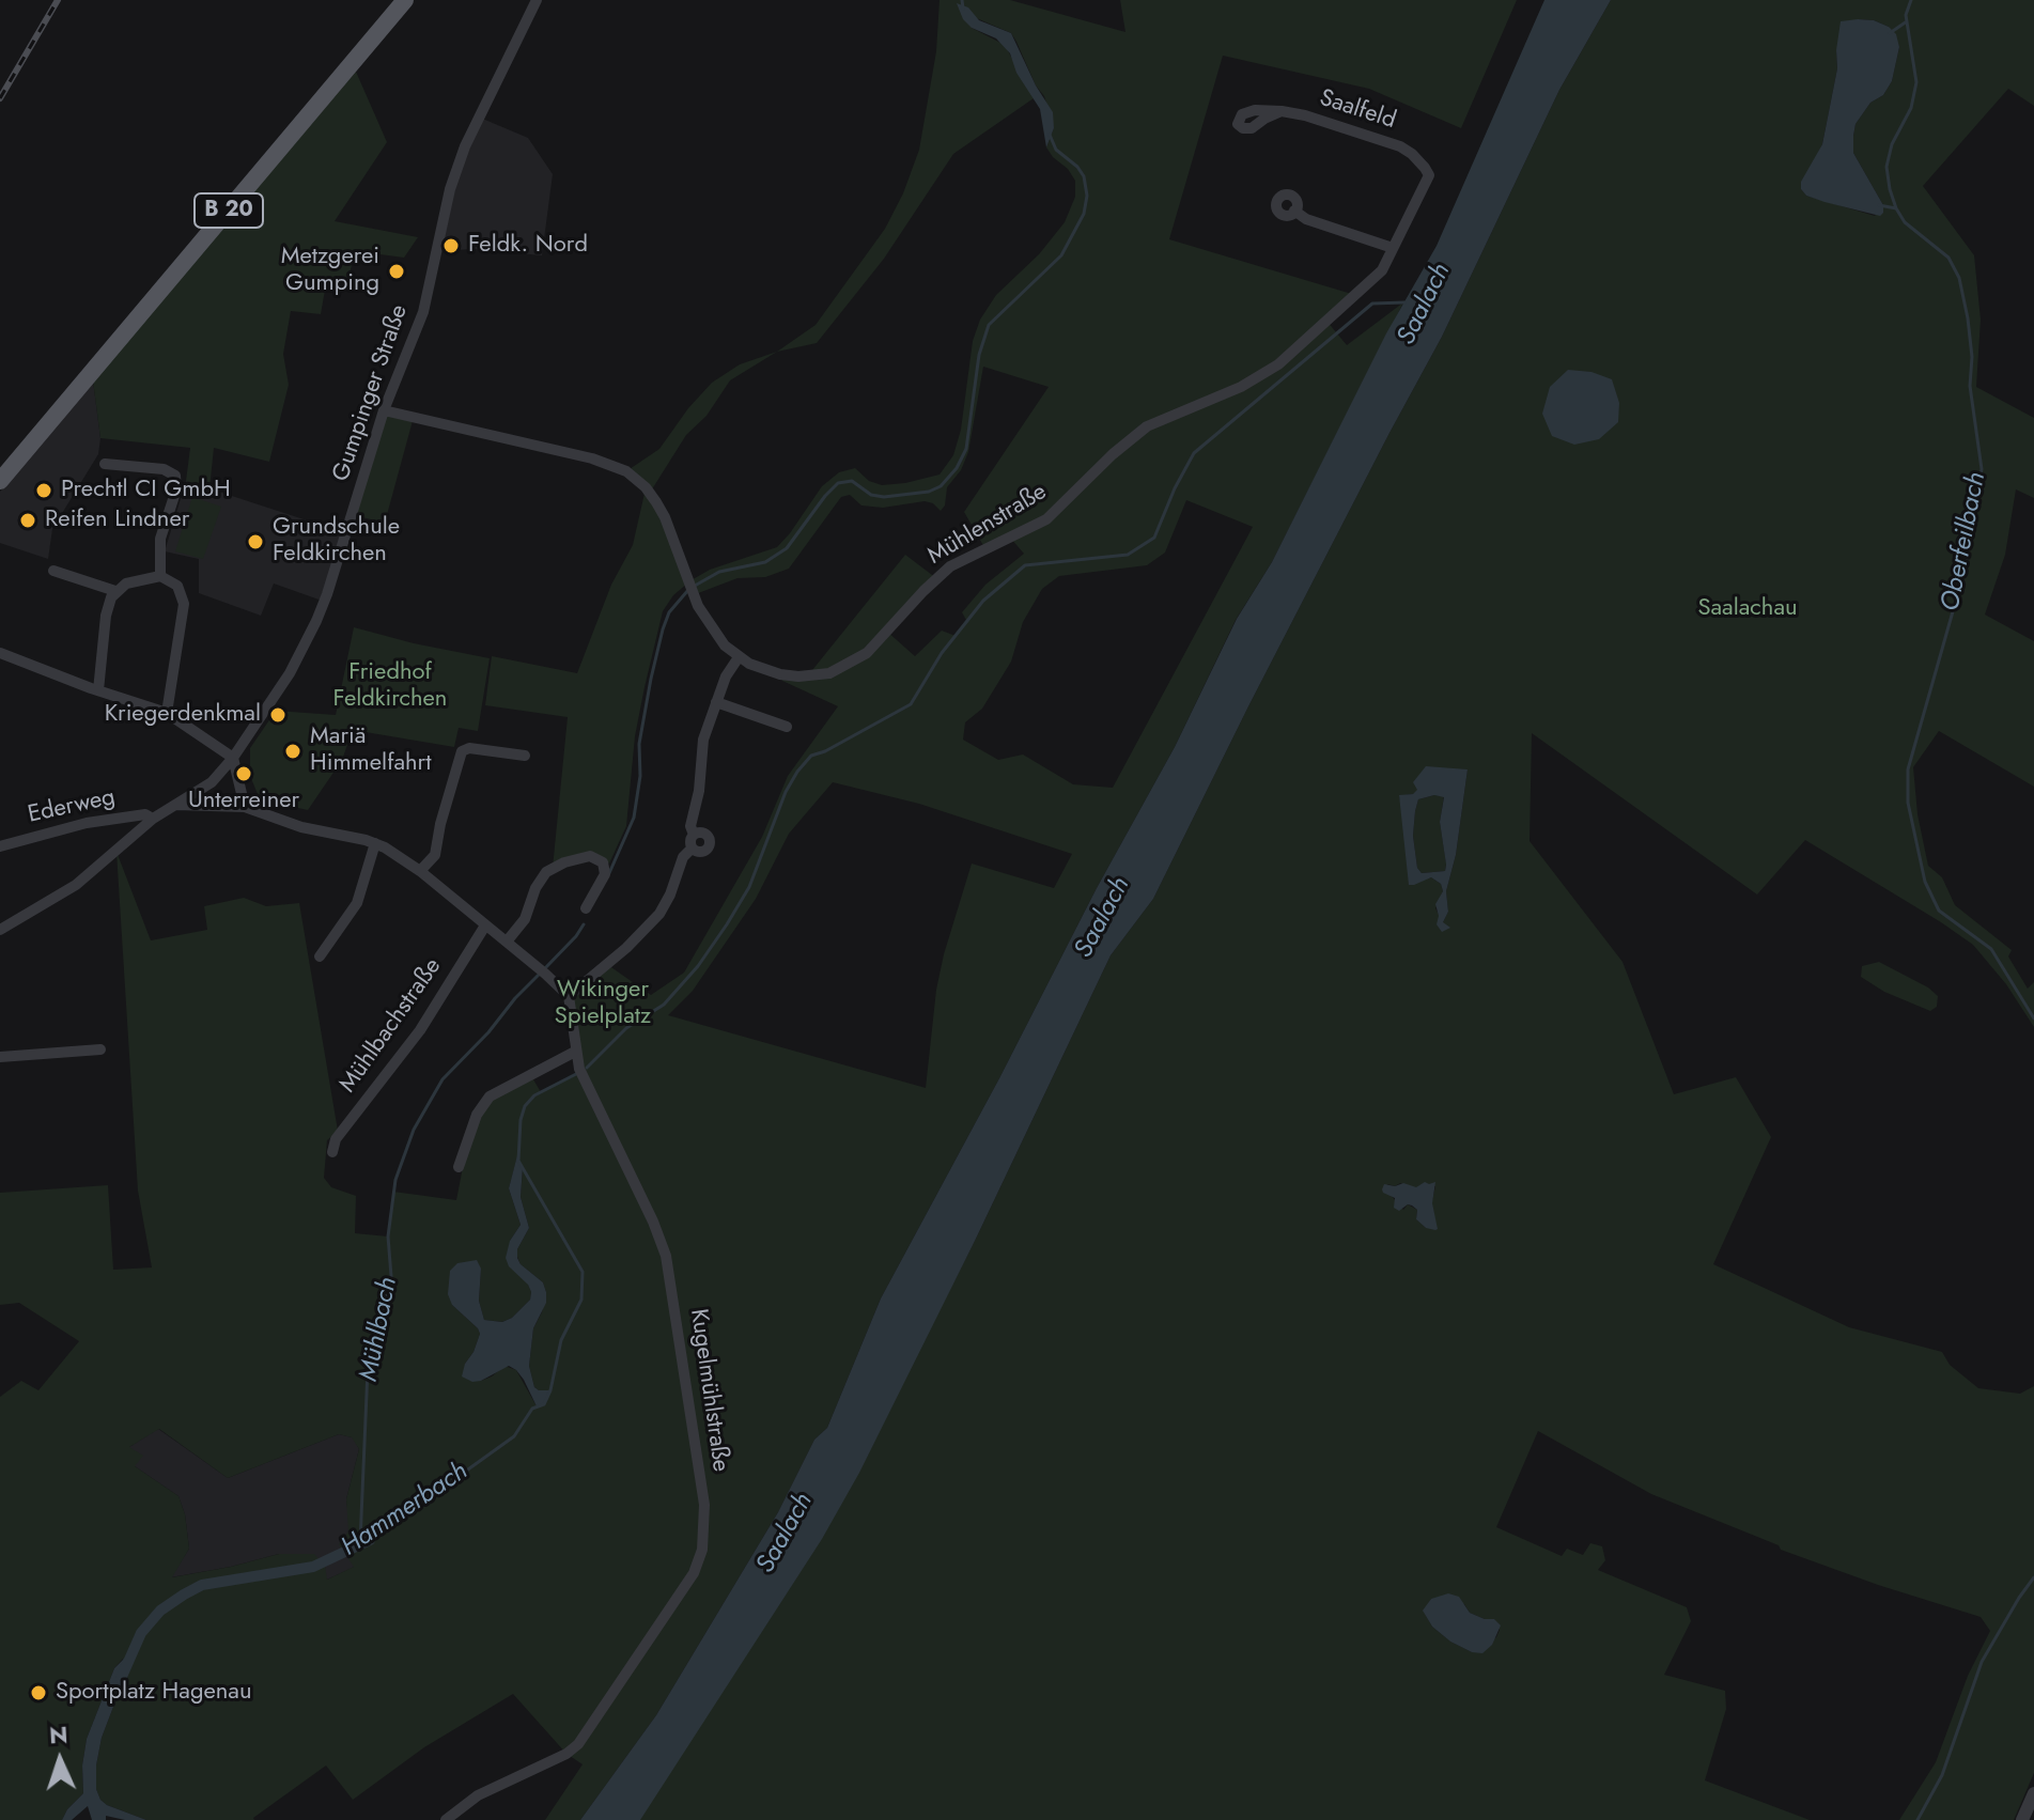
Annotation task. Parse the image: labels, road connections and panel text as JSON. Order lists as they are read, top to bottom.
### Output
{
  "streets": {
    "main road": ["B 20"],
    "street": [
      "Saalfeld",
      "Gumpinger Straße",
      "Mühlenstraße",
      "Ederweg",
      "Mühlbachstraße",
      "Kugelmühlstraße"
    ]
  },
  "crossings": [
    ["Saalfeld", "Mühlenstraße"],
    ["Gumpinger Straße", "Mühlenstraße"],
    ["Gumpinger Straße", "Ederweg"]
  ],
  "water": [
    "Saalach",
    "Oberfeilbach",
    "Mühlbach",
    "Hammerbach"
  ],
  "parks": ["Saalachau", "Friedhof Feldkirchen", "Wikinger Spielplatz"],
  "places": [
    "Feldk. Nord",
    "Metzgerei Gumping",
    "Prechtl CI GmbH",
    "Reifen Lindner",
    "Grundschule Feldkirchen",
    "Kriegerdenkmal",
    "Mariä Himmelfahrt",
    "Unterreiner",
    "Sportplatz Hagenau"
  ],
  "north": "top"
}
